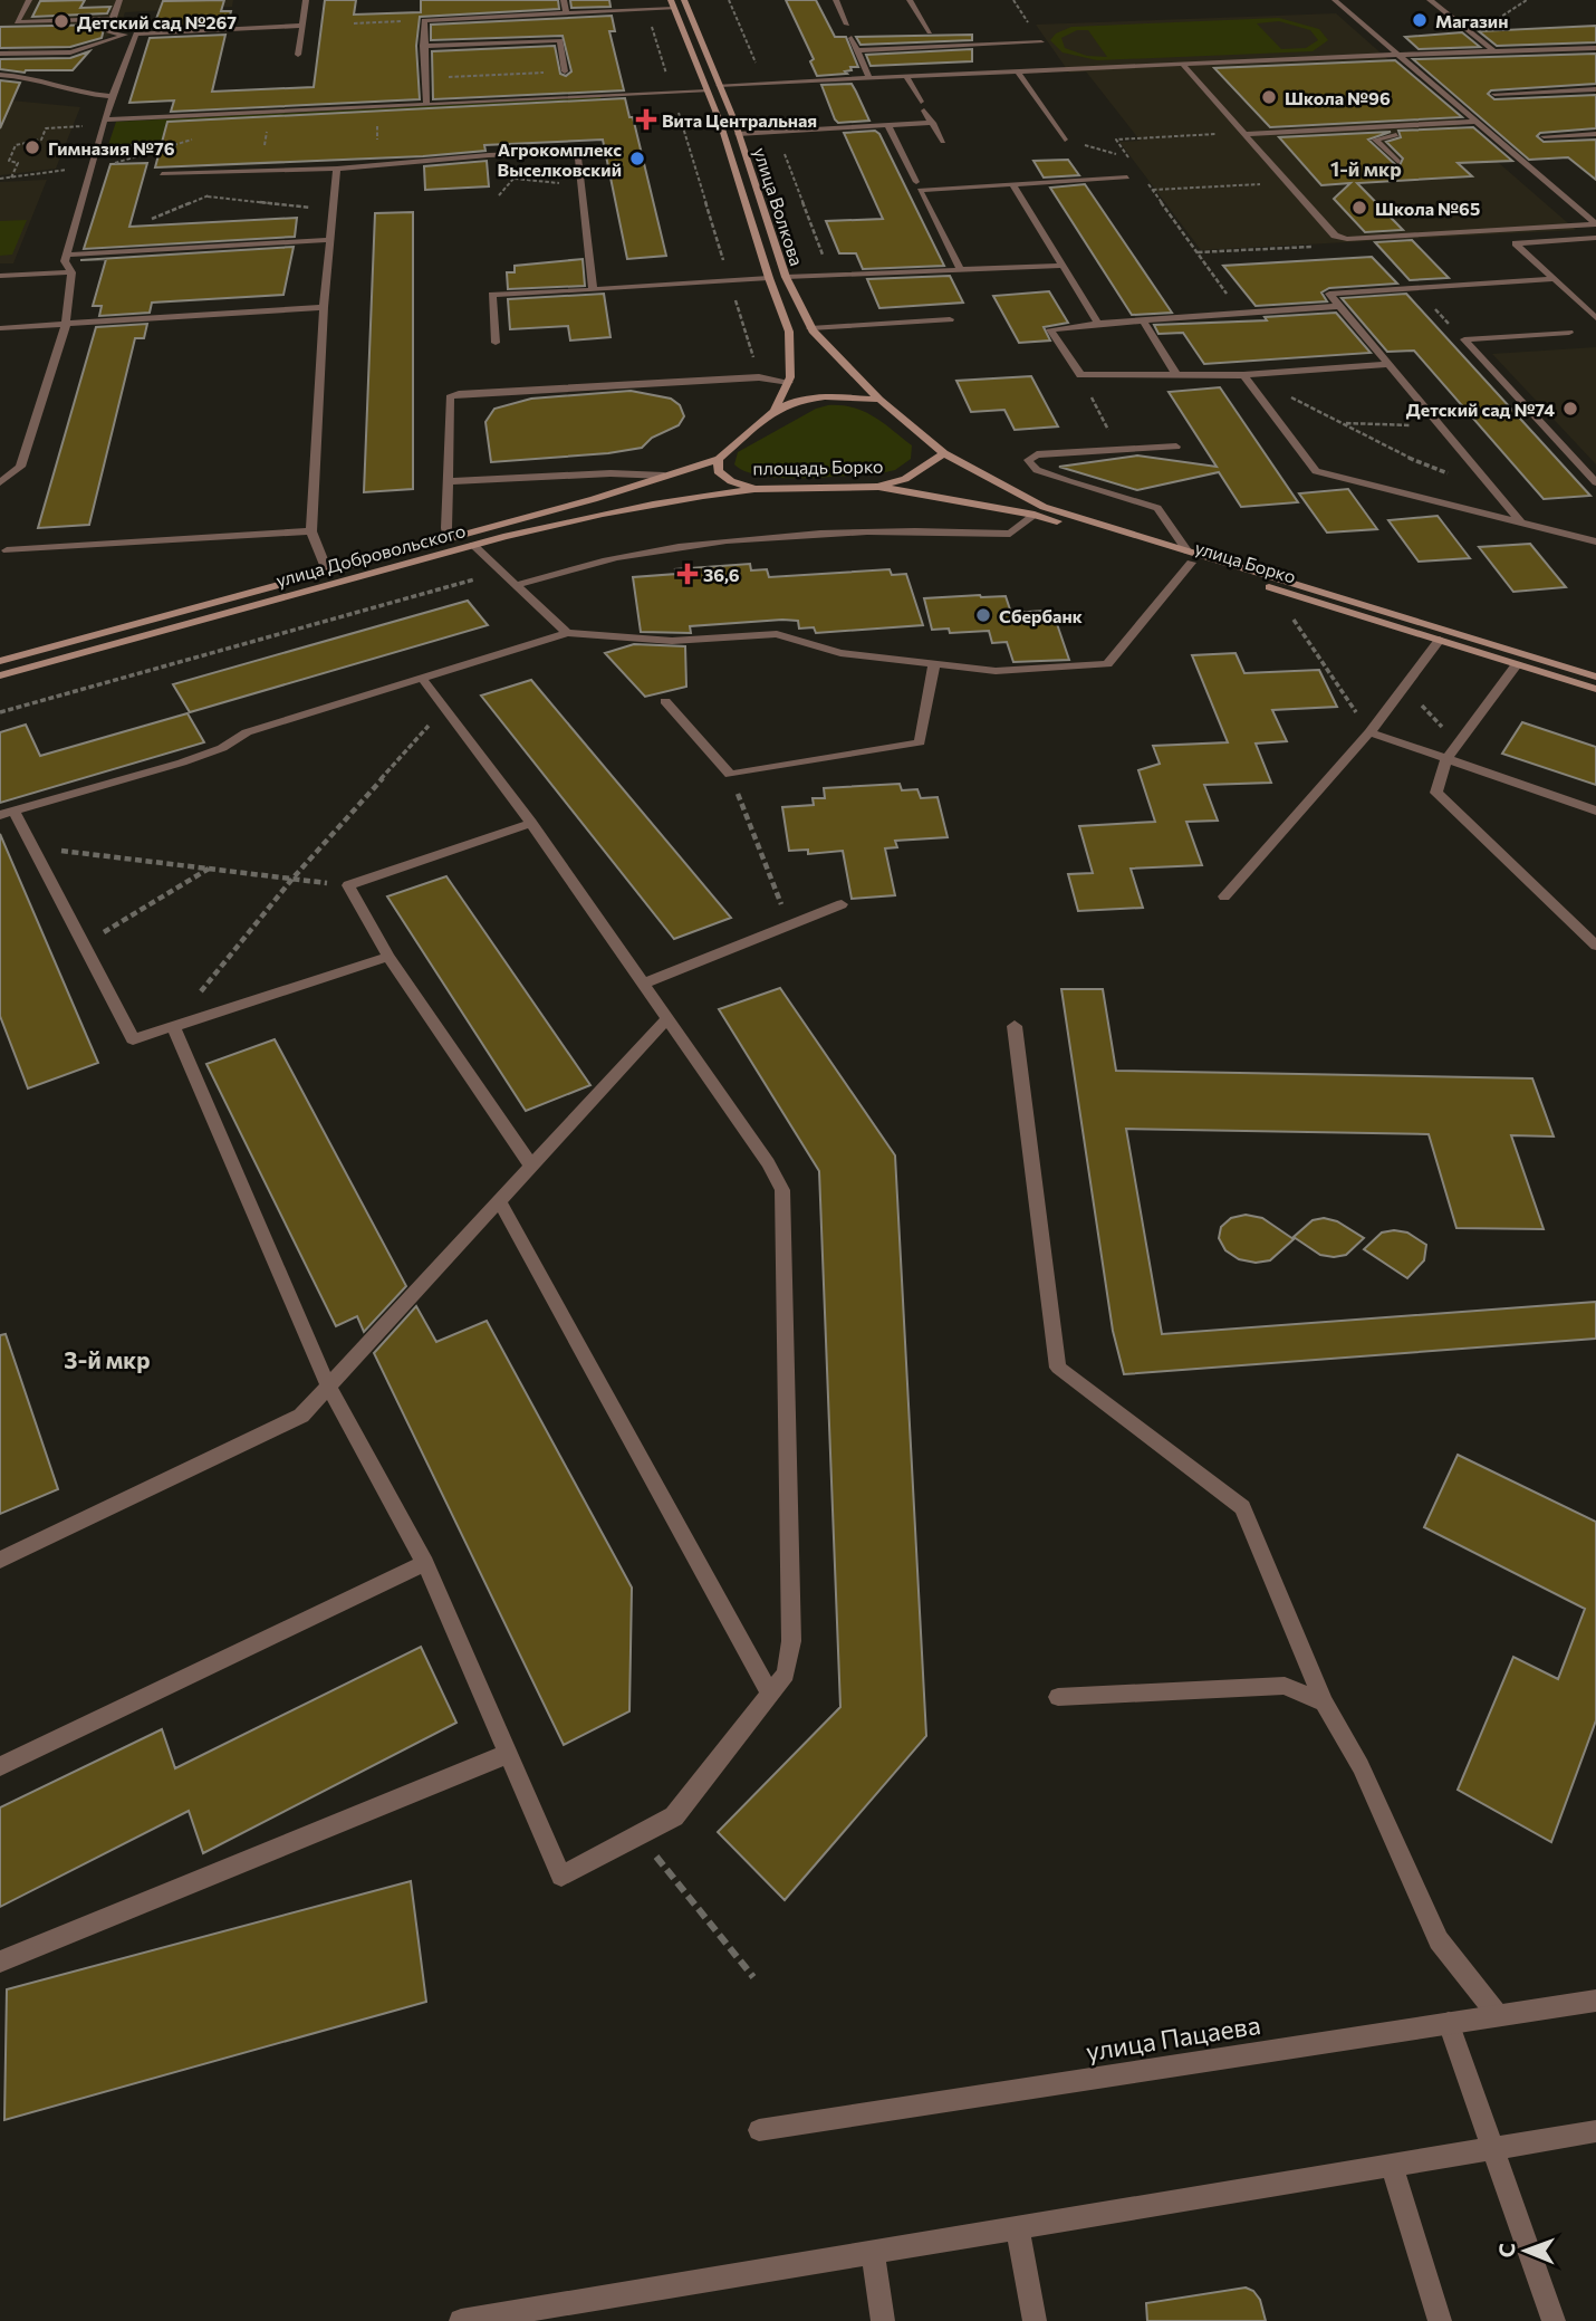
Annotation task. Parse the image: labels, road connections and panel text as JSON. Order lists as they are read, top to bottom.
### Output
{
  "streets": {
    "main road": [
      "улица Волкова",
      "площадь Борко",
      "улица Добровольского",
      "улица Борко"
    ],
    "street": ["улица Пацаева"]
  },
  "crossings": [
    ["улица Волкова", "площадь Борко"],
    ["площадь Борко", "улица Добровольского"],
    ["площадь Борко", "улица Борко"]
  ],
  "districts": ["1-й мкр", "3-й мкр"],
  "places": {
    "other": [
      "Магазин",
      "Детский сад №267",
      "Школа №96",
      "Гимназия №76",
      "Агрокомплекс Выселковский",
      "Школа №65",
      "Детский сад №74",
      "Сбербанк"
    ],
    "health": ["Вита Центральная", "36,6"]
  },
  "north": "left"
}
